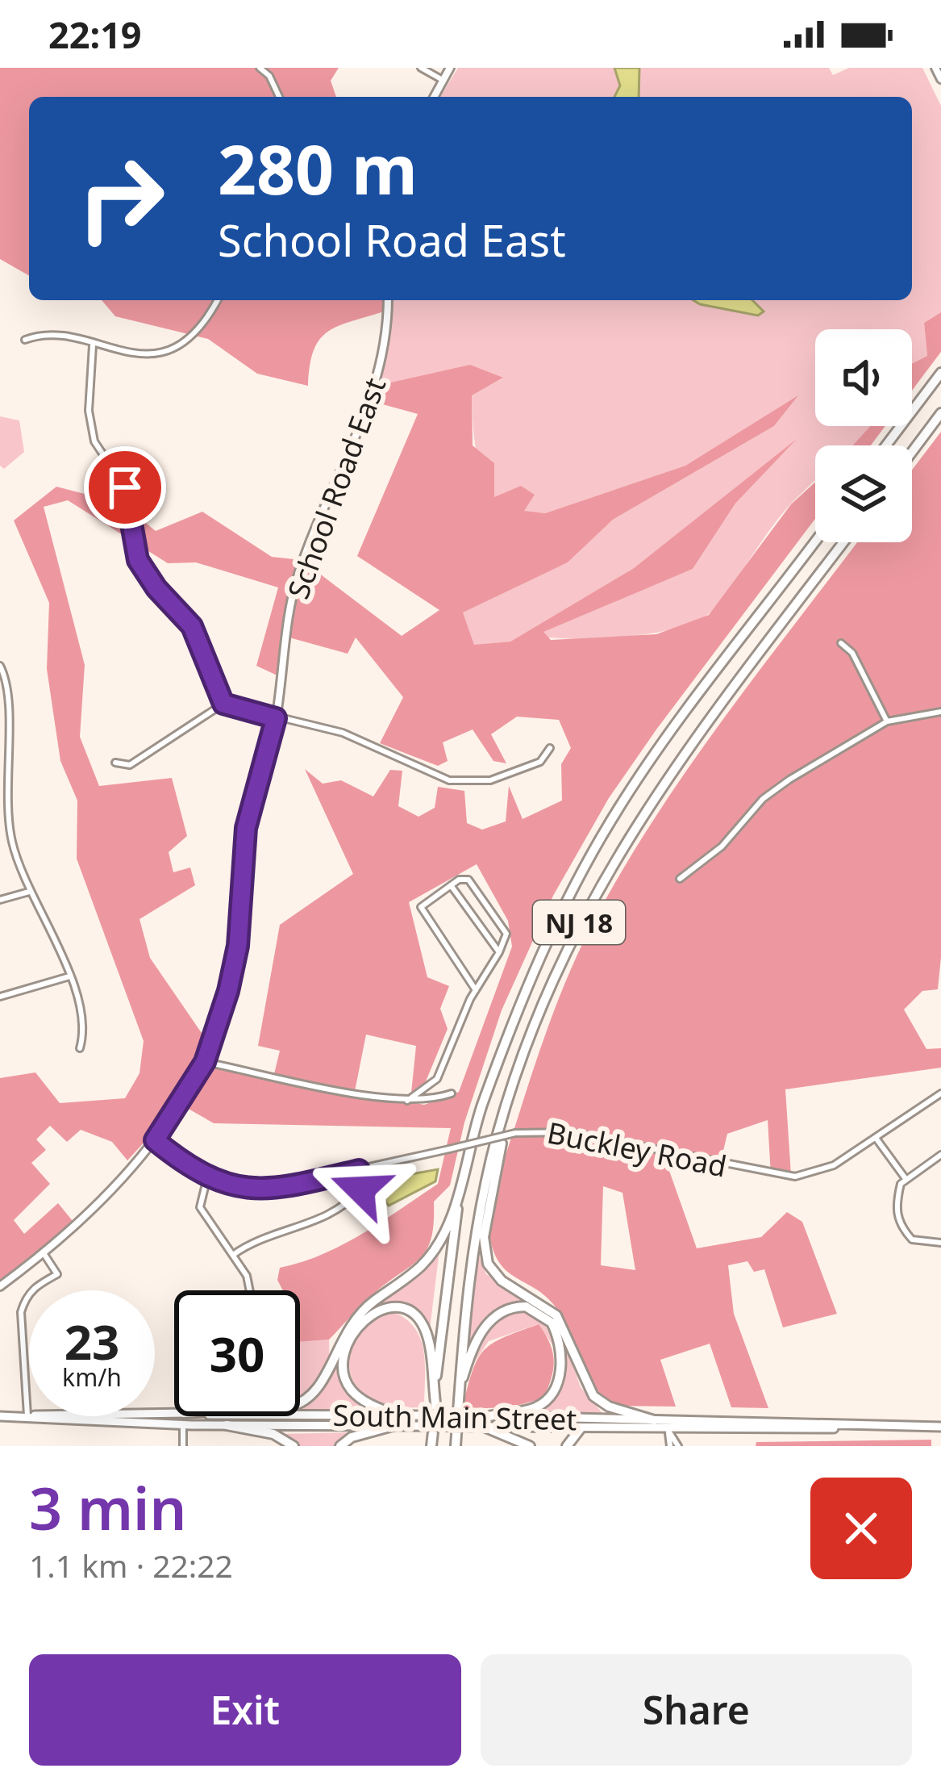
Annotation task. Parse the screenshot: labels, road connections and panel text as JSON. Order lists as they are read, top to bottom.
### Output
{
  "streets": {
    "highway": ["NJ 18"],
    "main road": ["South Main Street"],
    "street": ["School Road East", "Buckley Road"]
  },
  "crossings": [
    ["School Road East", "Buckley Road"]
  ],
  "page": {
    "status": "22:19",
    "turn": ["280 m", "School Road East"],
    "speed": "23 km/h",
    "limit": "30",
    "heading": ["3 min", "1.1 km · 22:22"],
    "buttons": ["Exit", "Share"]
  }
}
